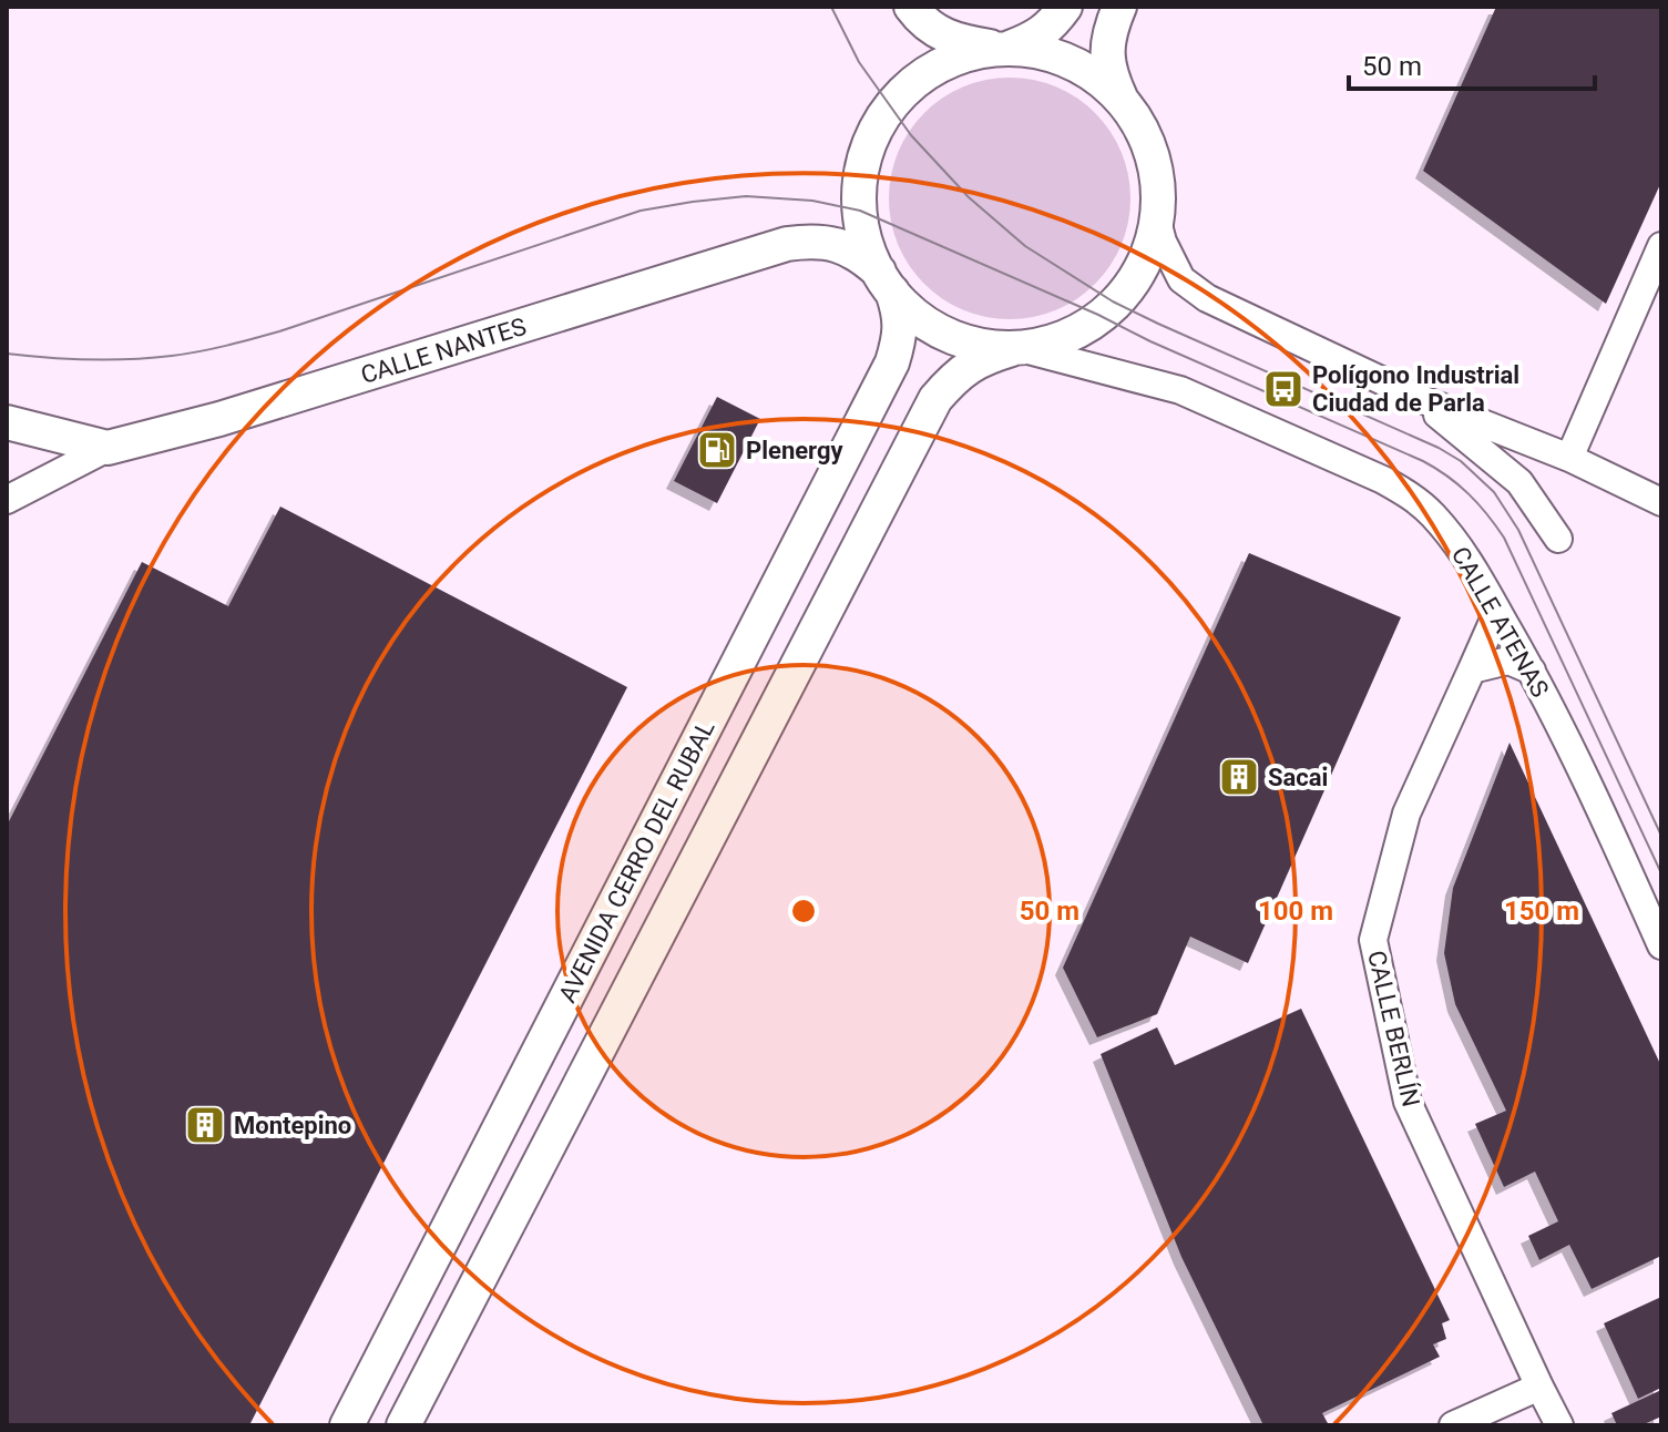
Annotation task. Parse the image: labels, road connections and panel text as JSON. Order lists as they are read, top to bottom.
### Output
{
  "streets": {
    "street": [
      "CALLE NANTES",
      "CALLE ATENAS",
      "AVENIDA CERRO DEL RUBAL",
      "CALLE BERLÍN"
    ]
  },
  "crossings": [
    ["CALLE NANTES", "CALLE ATENAS"],
    ["CALLE NANTES", "AVENIDA CERRO DEL RUBAL"],
    ["CALLE ATENAS", "AVENIDA CERRO DEL RUBAL"],
    ["CALLE ATENAS", "CALLE BERLÍN"]
  ],
  "places": {
    "bus stop": ["Polígono Industrial Ciudad de Parla"],
    "fuel station": ["Plenergy"],
    "building": ["Sacai", "Montepino"]
  },
  "scale_bar": "50 m",
  "rings": ["50 m", "100 m", "150 m"]
}
